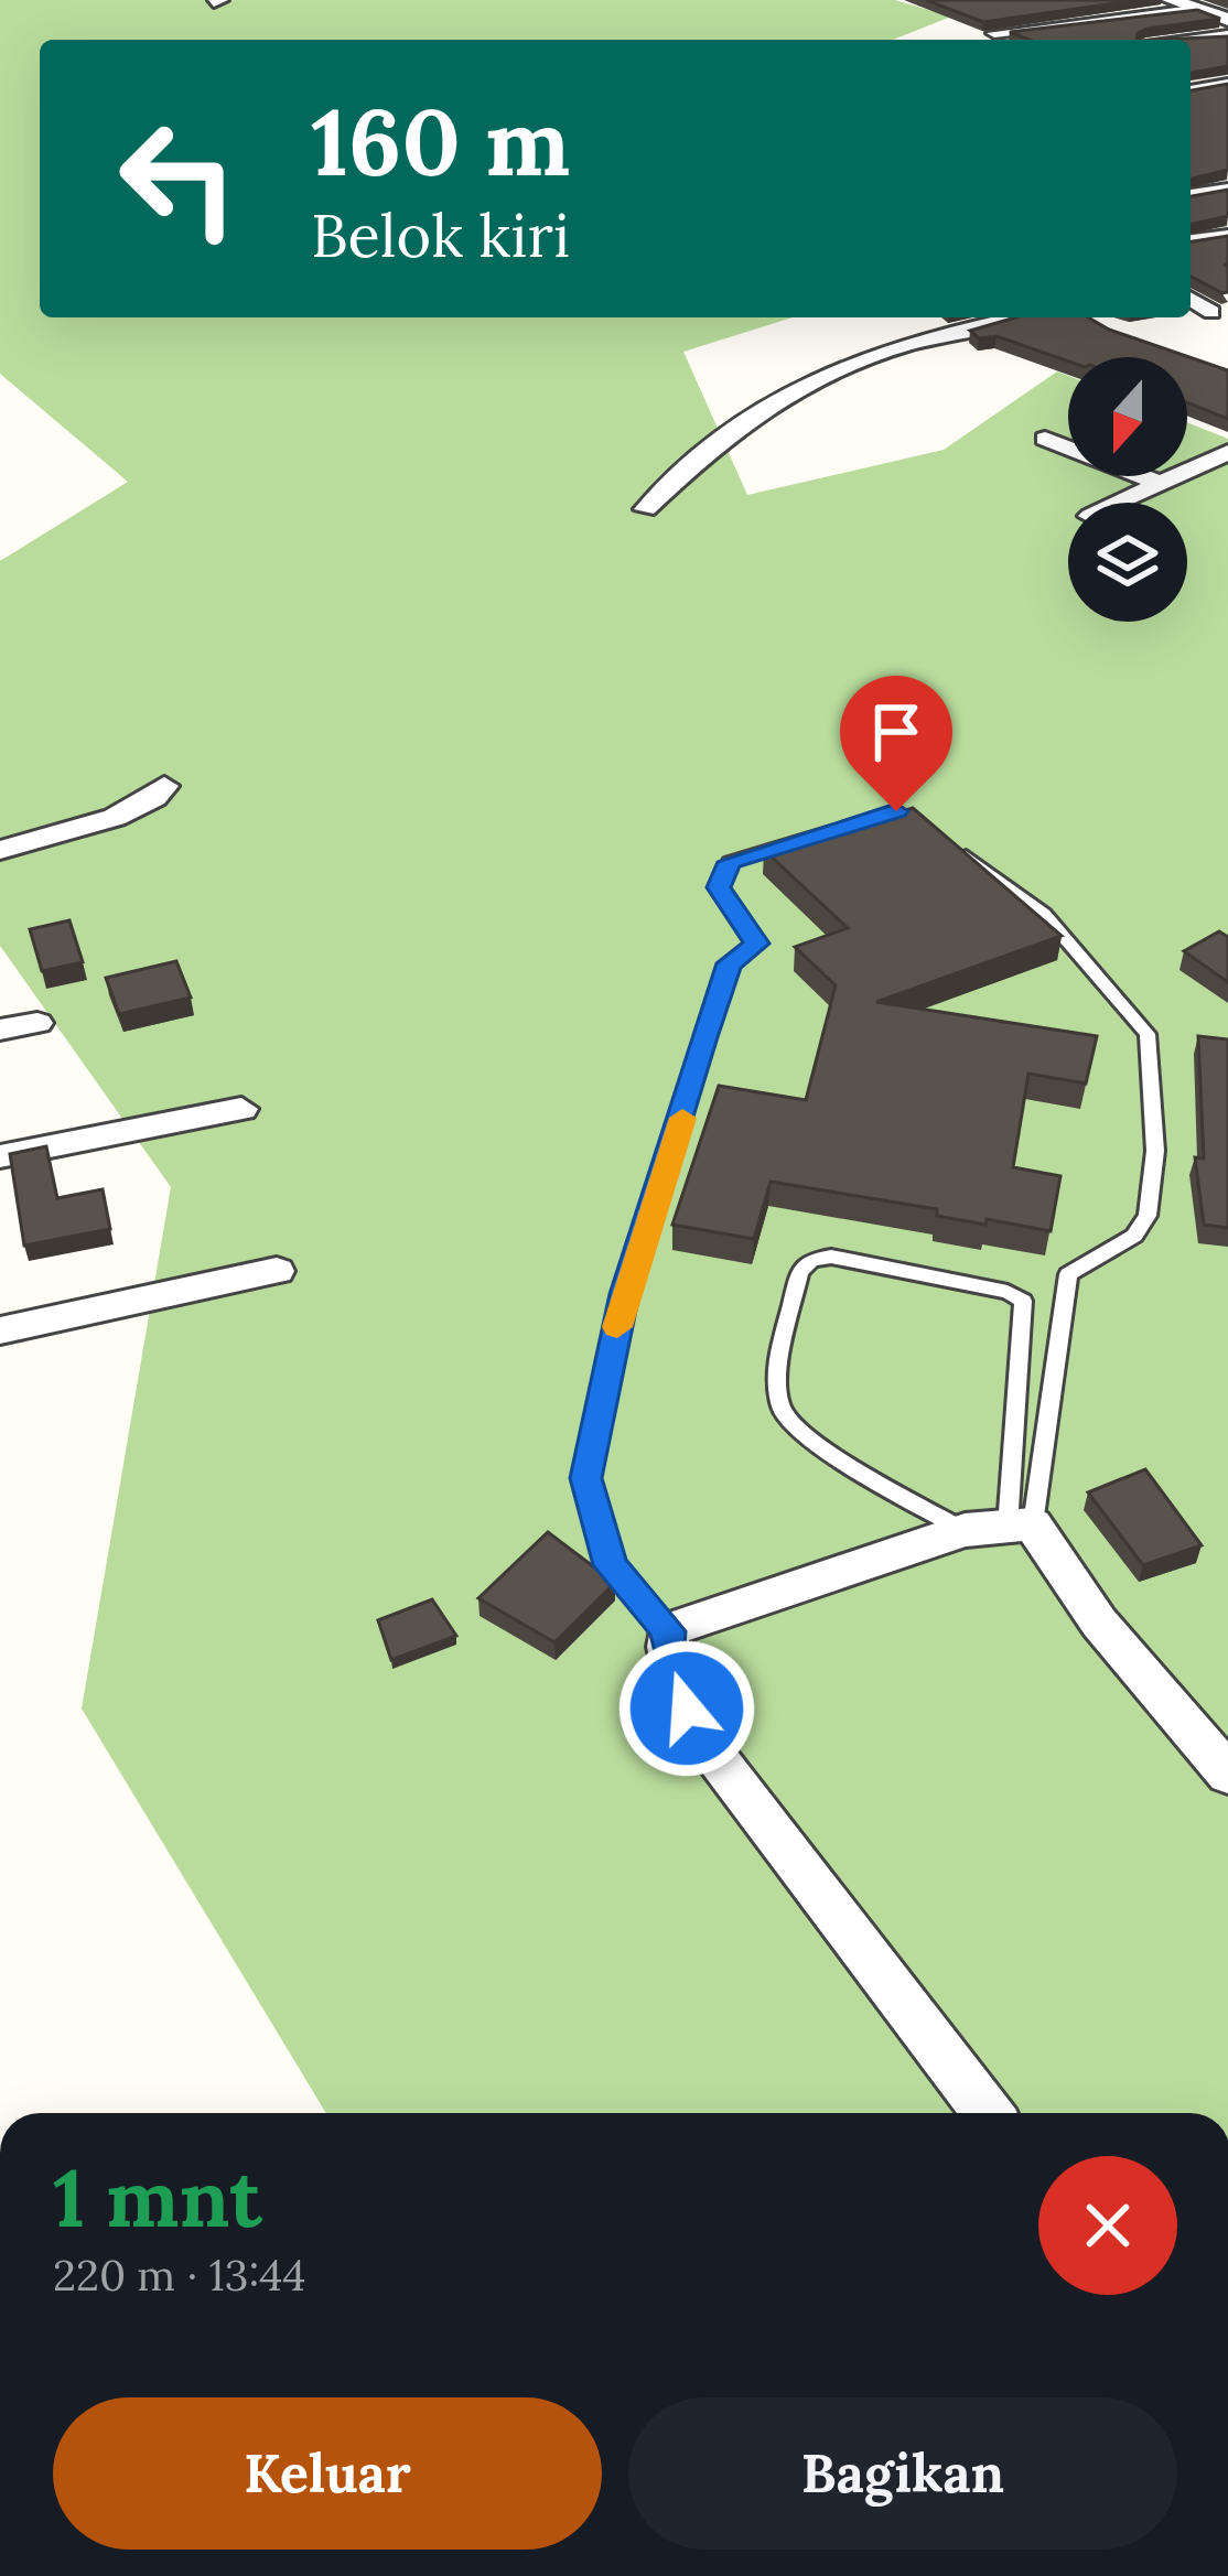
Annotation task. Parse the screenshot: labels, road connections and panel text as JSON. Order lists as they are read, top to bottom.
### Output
{
  "north": "bottom",
  "page": {
    "turn": ["160 m", "Belok kiri"],
    "heading": ["1 mnt", "220 m · 13:44"],
    "buttons": ["Keluar", "Bagikan"]
  }
}
